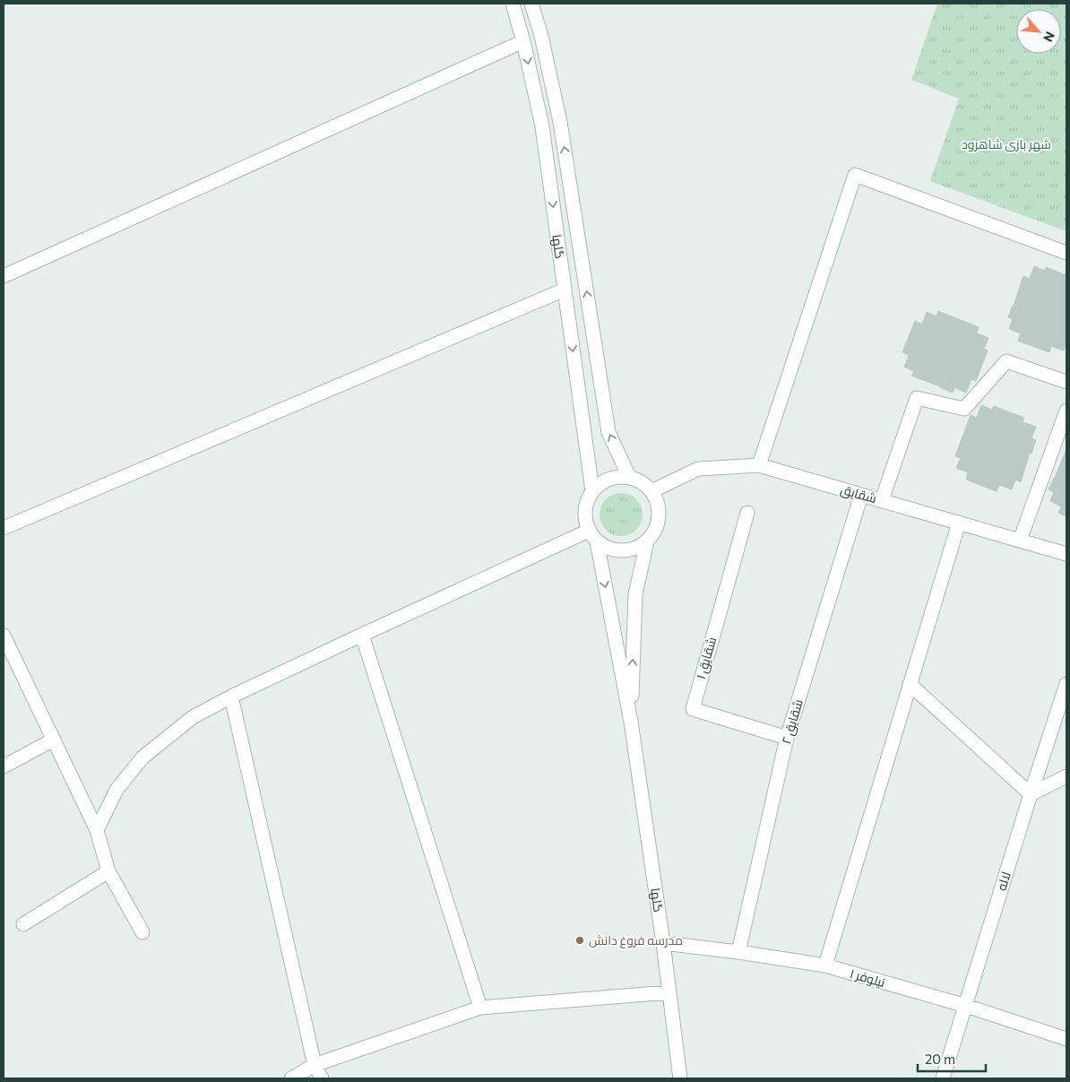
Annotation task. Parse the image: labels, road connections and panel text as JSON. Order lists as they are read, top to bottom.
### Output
{
  "streets": {
    "street": [
      "گلها",
      "شقایق",
      "شقایق ۱",
      "شقایق ۲",
      "لاله",
      "نیلوفر ۱"
    ]
  },
  "crossings": [
    ["گلها", "شقایق"],
    ["گلها", "نیلوفر ۱"],
    ["شقایق", "شقایق ۲"],
    ["شقایق ۱", "شقایق ۲"],
    ["شقایق ۲", "نیلوفر ۱"],
    ["لاله", "نیلوفر ۱"]
  ],
  "parks": ["شهر بازی شاهرود"],
  "places": ["مدرسه فروغ دانش"],
  "scale_bar": "20 m",
  "north": "bottom right"
}
